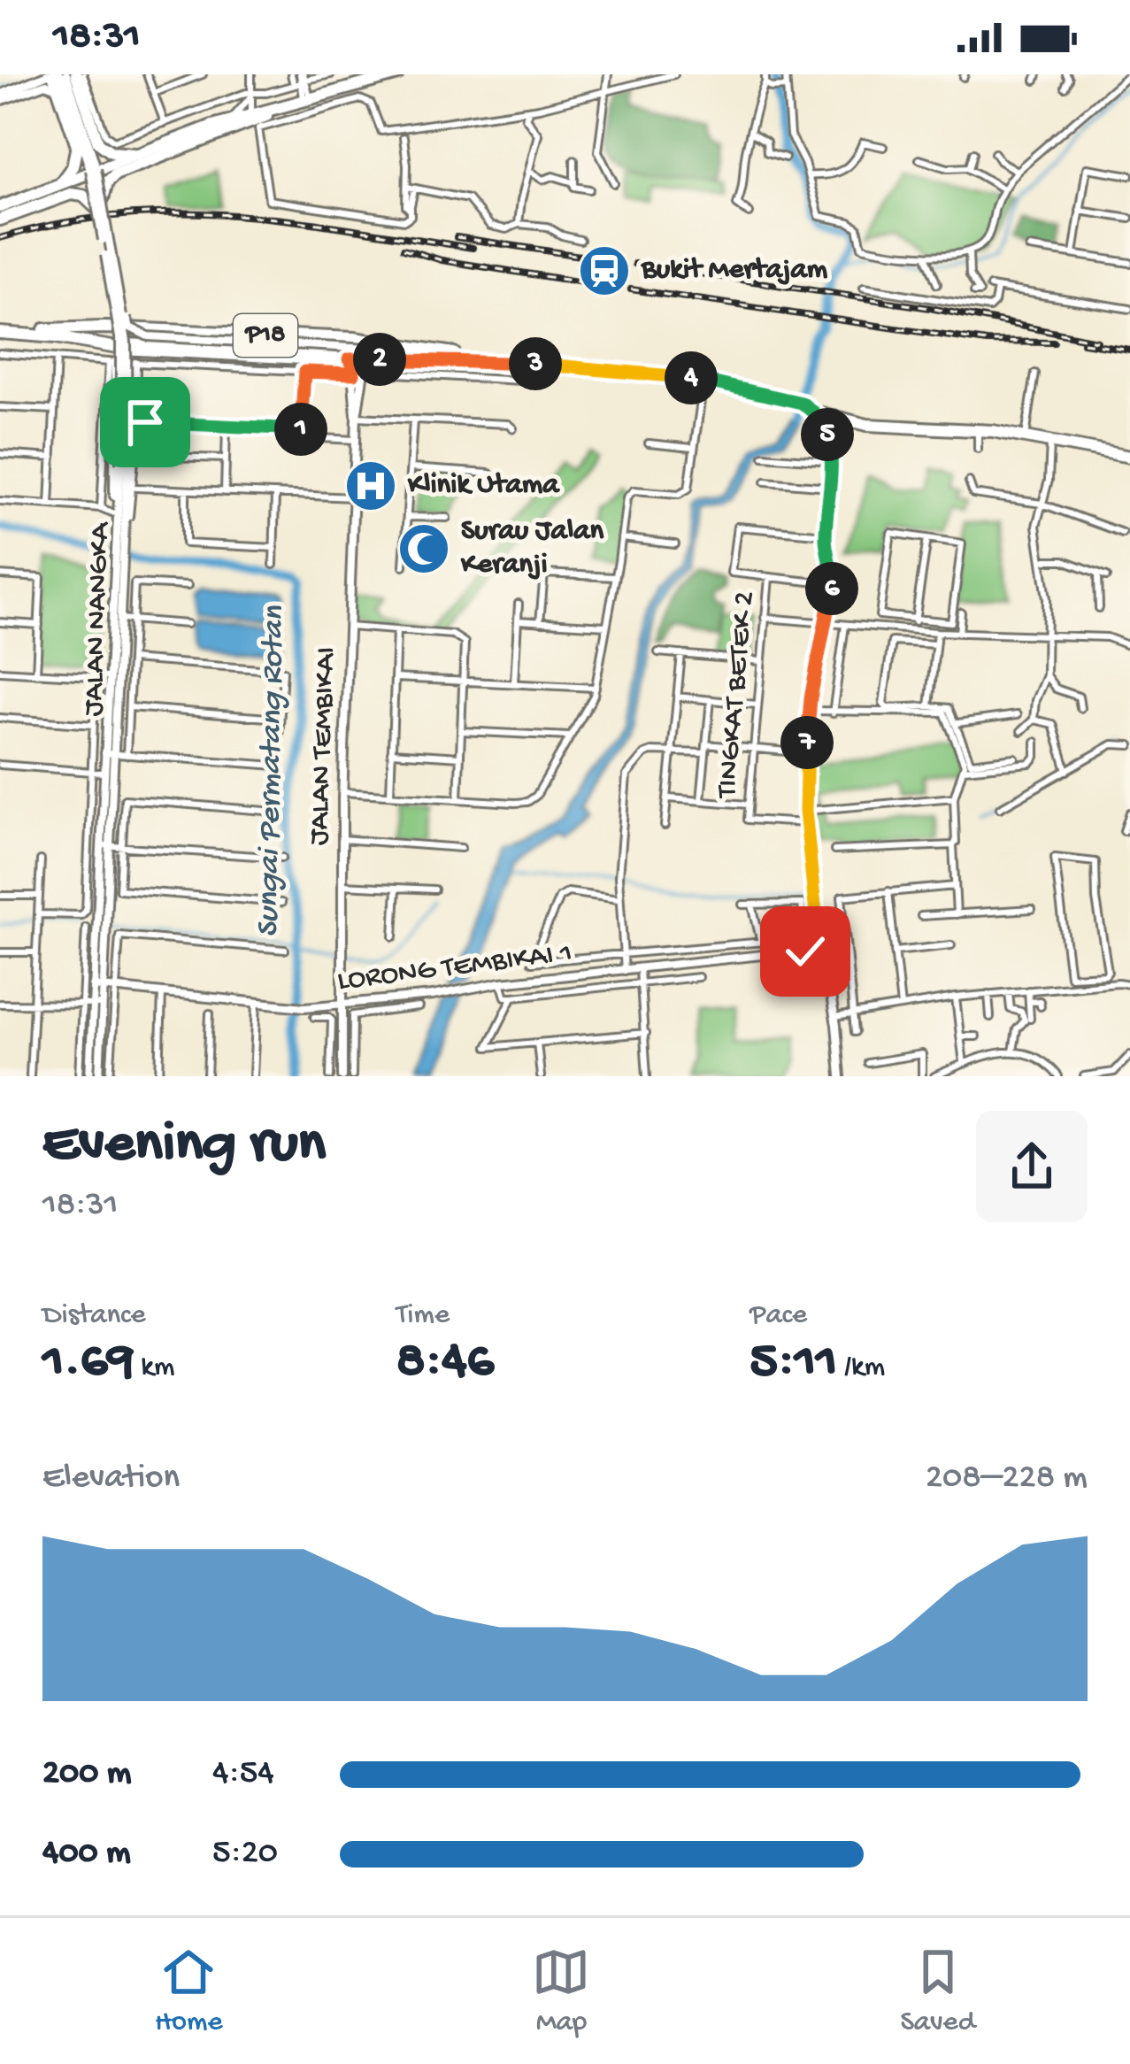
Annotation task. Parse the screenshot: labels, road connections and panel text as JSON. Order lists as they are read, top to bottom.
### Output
{
  "streets": {
    "main road": ["P18"],
    "street": [
      "JALAN NANGKA",
      "TINGKAT BETEK 2",
      "JALAN TEMBIKAI",
      "LORONG TEMBIKAI 1"
    ]
  },
  "crossings": [
    ["P18", "JALAN NANGKA"],
    ["P18", "JALAN TEMBIKAI"],
    ["JALAN NANGKA", "LORONG TEMBIKAI 1"],
    ["JALAN TEMBIKAI", "LORONG TEMBIKAI 1"]
  ],
  "water": ["Sungai Permatang Rotan"],
  "places": {
    "station": ["Bukit Mertajam"],
    "hospital": ["Klinik Utama"],
    "mosque": ["Surau Jalan Keranji"]
  },
  "page": {
    "status": "18:31",
    "pins": [
      "2",
      "3",
      "4",
      "1",
      "5",
      "6",
      "7"
    ],
    "heading": ["Evening run", "18:31"],
    "stats": [
      ["Distance", "1.69 km"],
      ["Time", "8:46"],
      ["Pace", "5:11 /km"]
    ],
    "chart": ["Elevation", "208–228 m"],
    "list": [
      {
        "name": "200 m",
        "note": "4:54"
      },
      {
        "name": "400 m",
        "note": "5:20"
      }
    ],
    "tabs": ["Home", "Map", "Saved"]
  }
}
